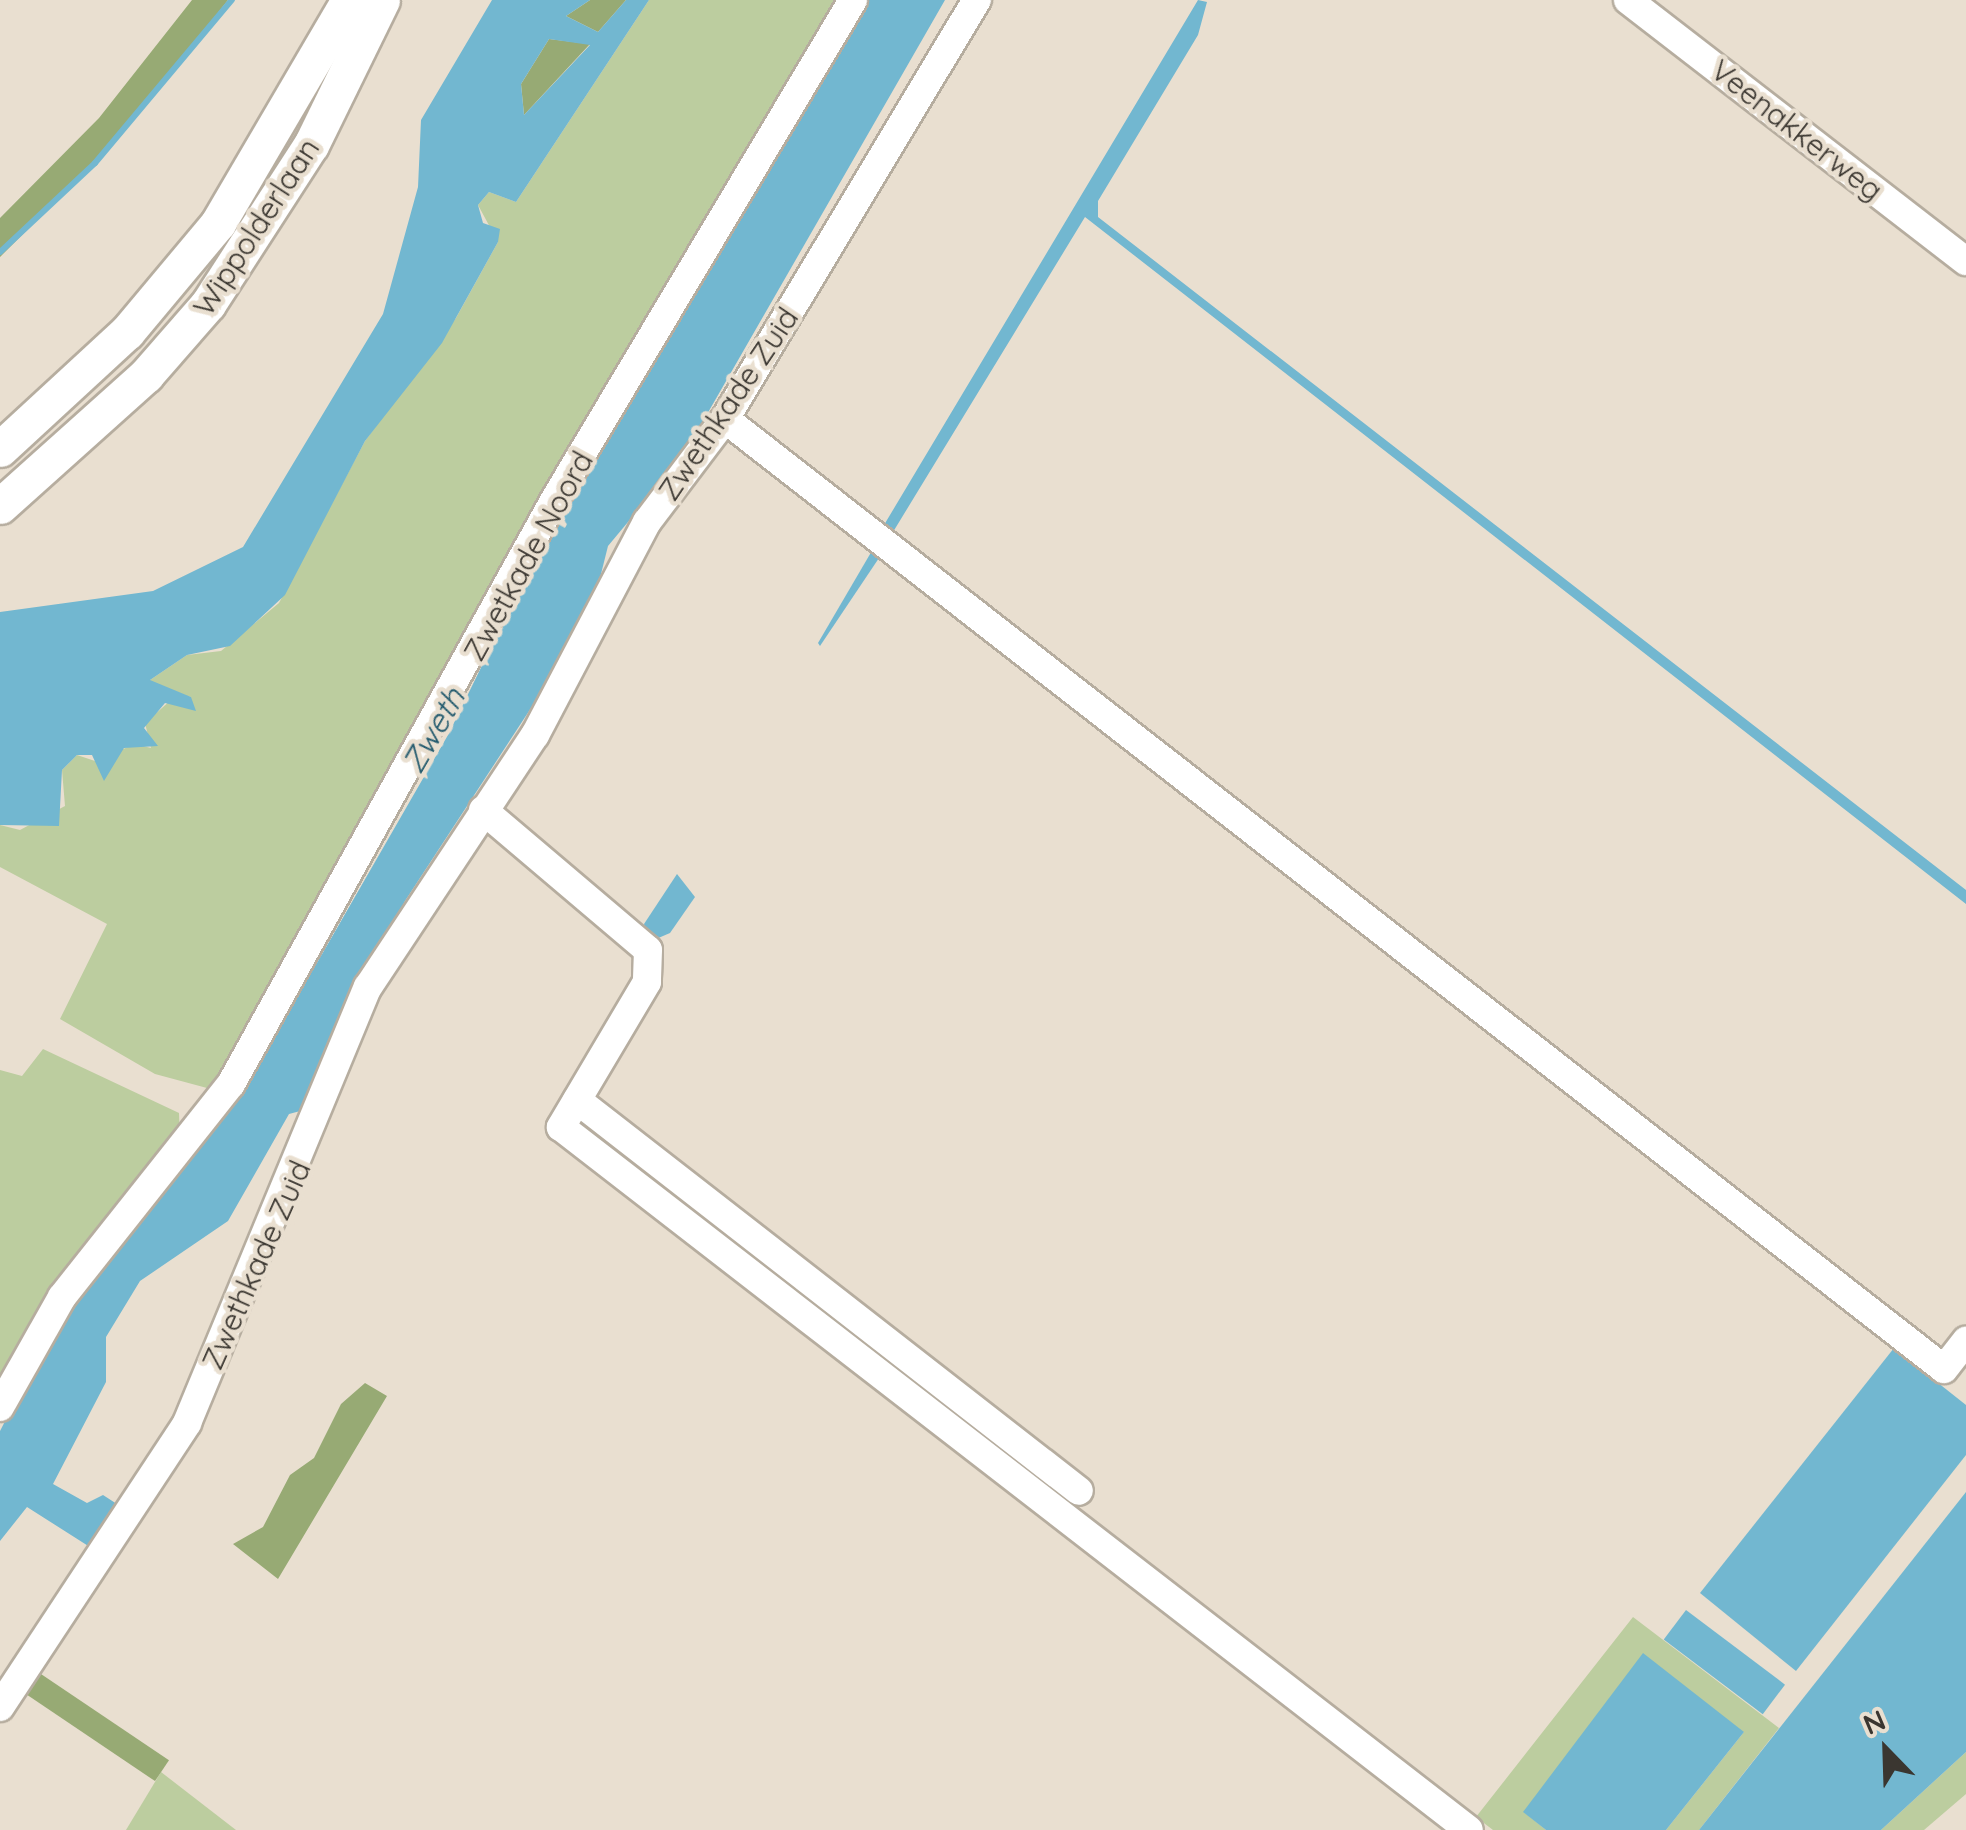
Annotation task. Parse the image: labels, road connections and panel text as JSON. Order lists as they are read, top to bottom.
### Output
{
  "streets": {
    "main road": ["Wippolderlaan"],
    "street": ["Veenakkerweg", "Zwethkade Zuid", "Zwetkade Noord"]
  },
  "water": ["Zweth"],
  "north": "top left"
}
